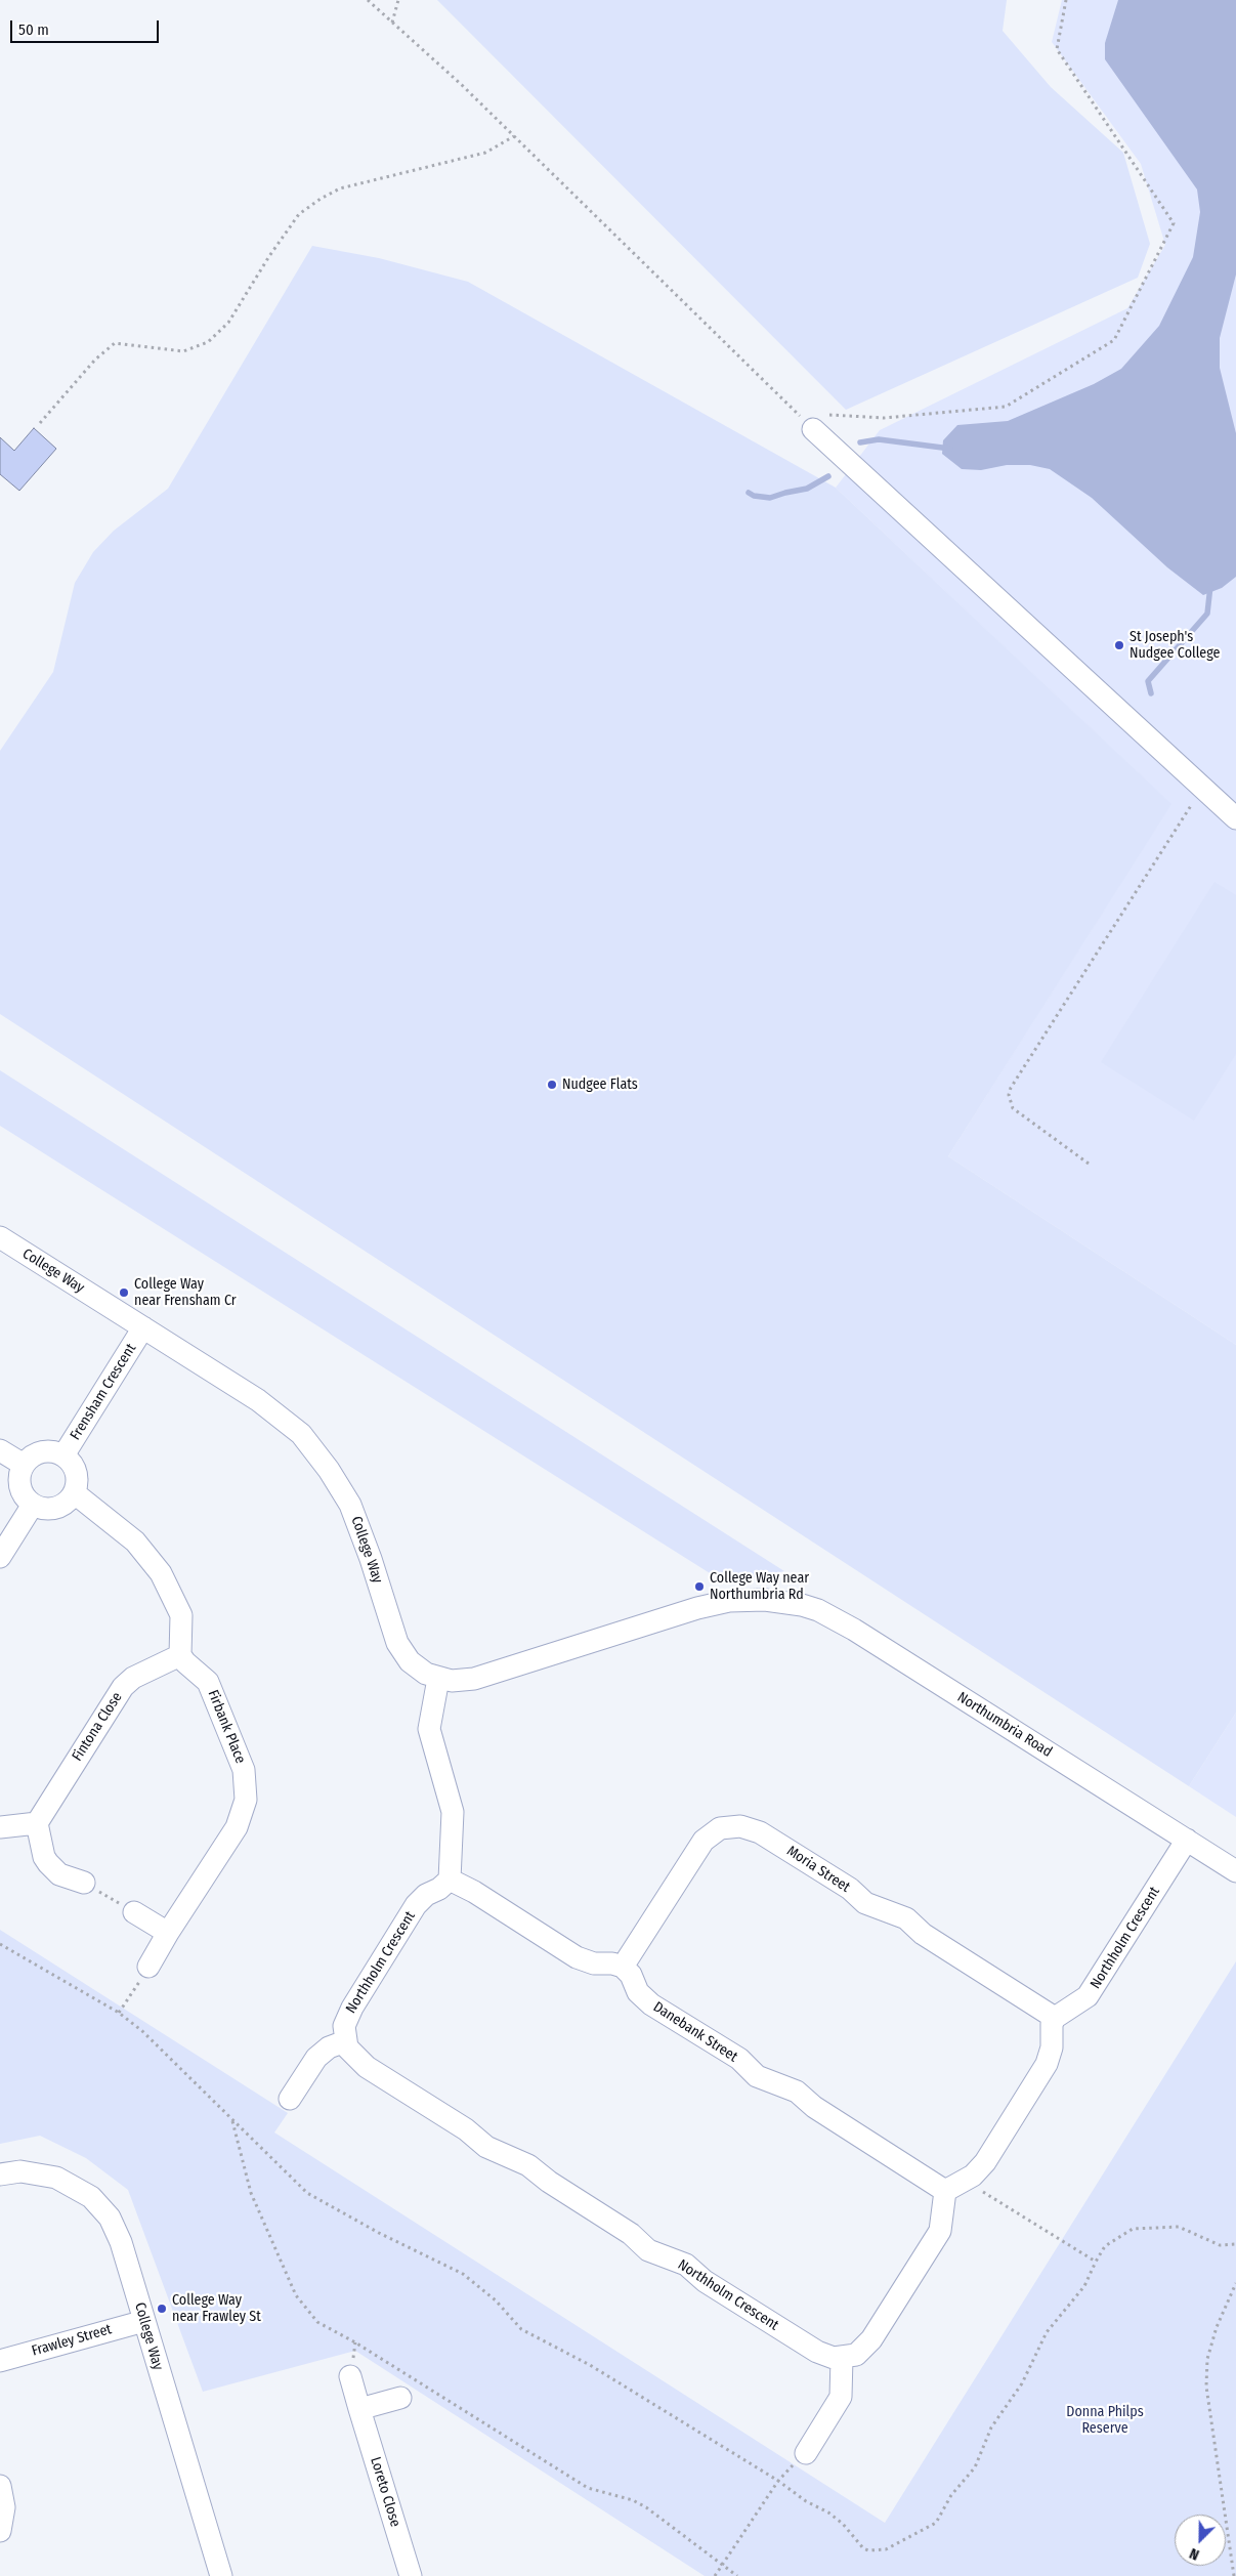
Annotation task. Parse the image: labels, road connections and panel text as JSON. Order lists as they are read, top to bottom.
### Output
{
  "streets": {
    "street": [
      "College Way",
      "Frensham Crescent",
      "Northumbria Road",
      "Fintona Close",
      "Firbank Place",
      "Moria Street",
      "Northholm Crescent",
      "Danebank Street",
      "Frawley Street",
      "Loreto Close"
    ]
  },
  "crossings": [
    ["College Way", "Frensham Crescent"],
    ["College Way", "Northumbria Road"],
    ["College Way", "Frawley Street"],
    ["Northumbria Road", "Northholm Crescent"],
    ["Fintona Close", "Firbank Place"],
    ["Moria Street", "Northholm Crescent"],
    ["Moria Street", "Danebank Street"]
  ],
  "parks": ["Donna Philps Reserve"],
  "places": [
    "St Joseph's Nudgee College",
    "Nudgee Flats",
    "College Way near Frensham Cr",
    "College Way near Northumbria Rd",
    "College Way near Frawley St"
  ],
  "scale_bar": "50 m",
  "north": "bottom left"
}
